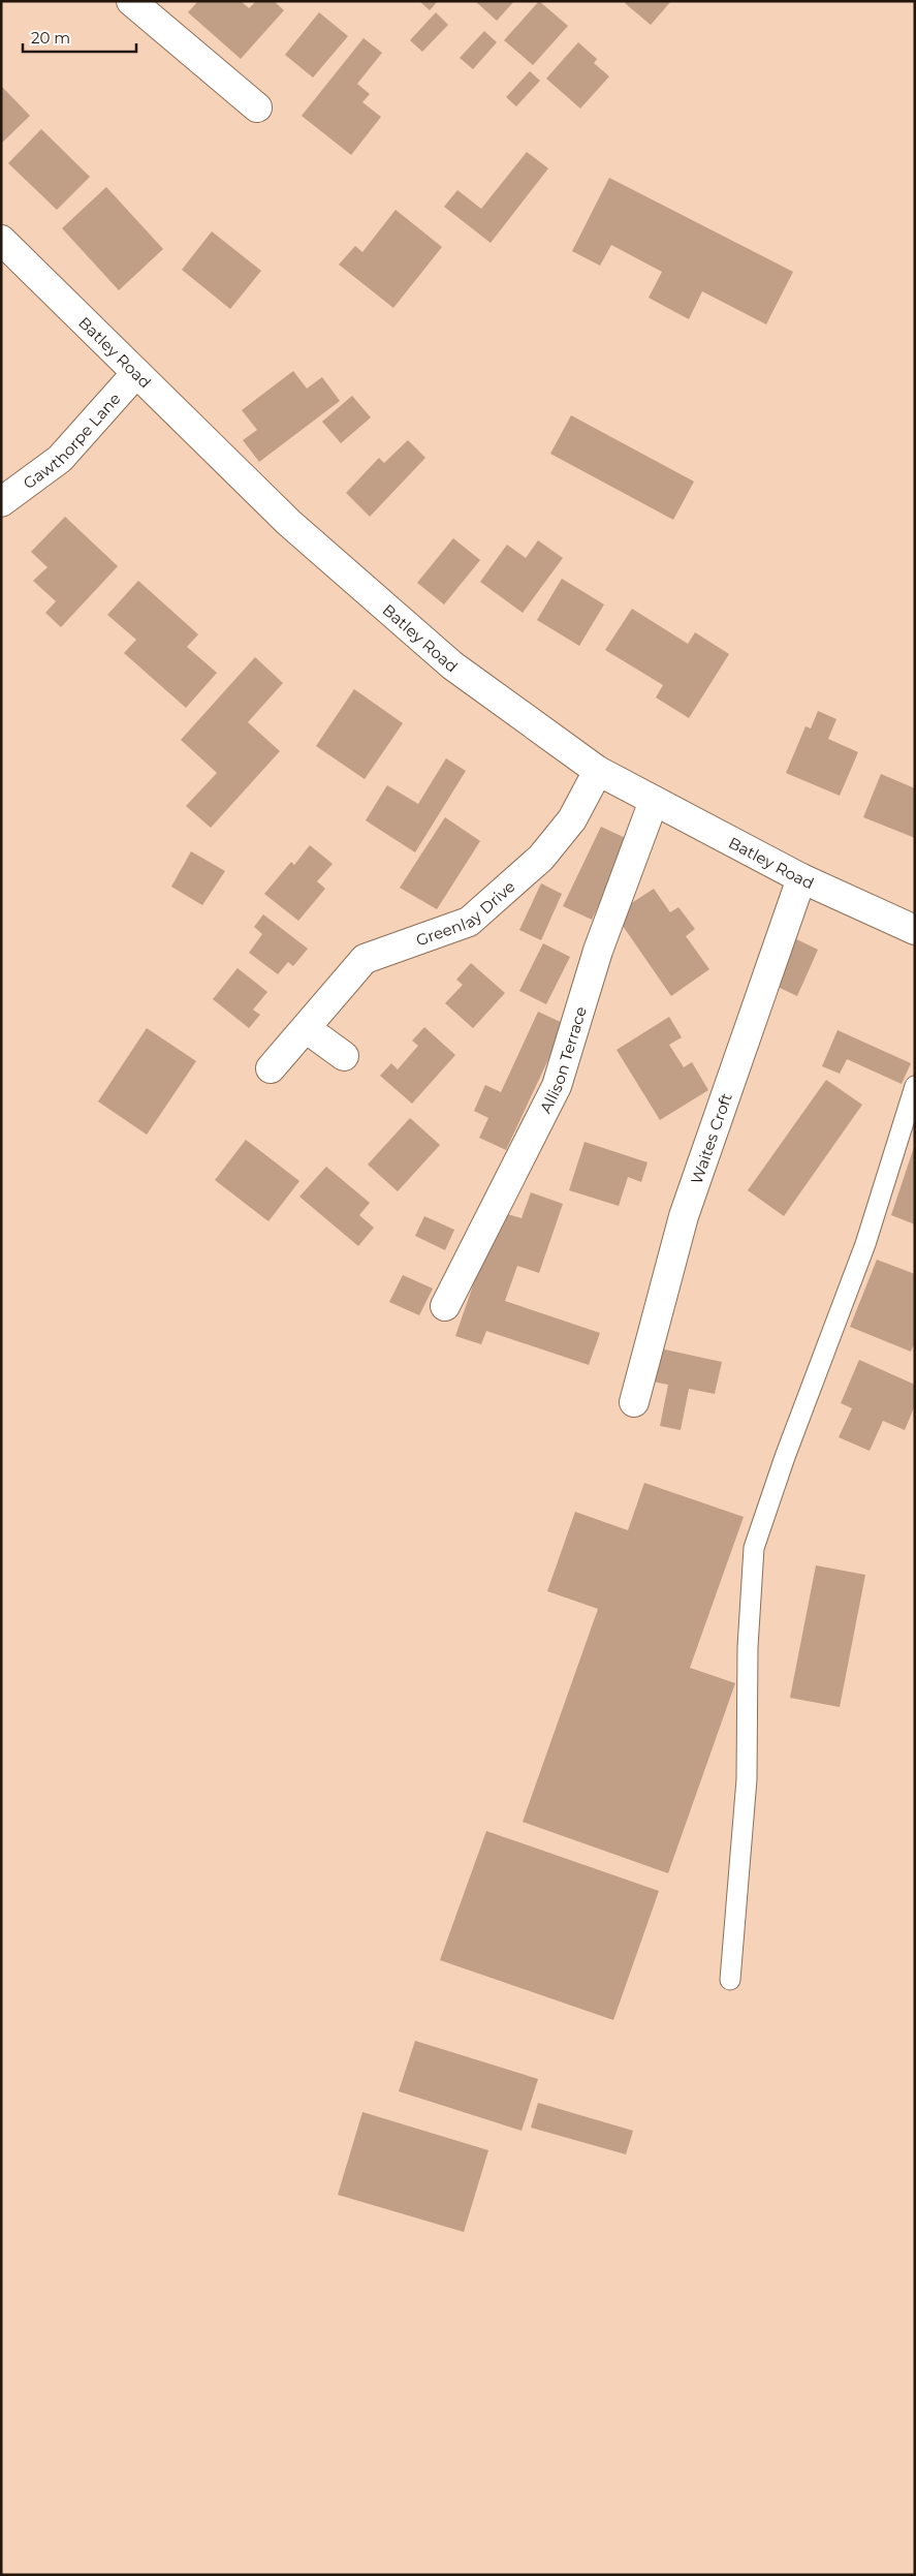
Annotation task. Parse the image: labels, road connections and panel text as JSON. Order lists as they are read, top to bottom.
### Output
{
  "streets": {
    "street": [
      "Batley Road",
      "Gawthorpe Lane",
      "Greenlay Drive",
      "Allison Terrace",
      "Waites Croft"
    ]
  },
  "crossings": [
    ["Batley Road", "Gawthorpe Lane"],
    ["Batley Road", "Greenlay Drive"],
    ["Batley Road", "Allison Terrace"],
    ["Batley Road", "Waites Croft"]
  ],
  "scale_bar": "20 m"
}
